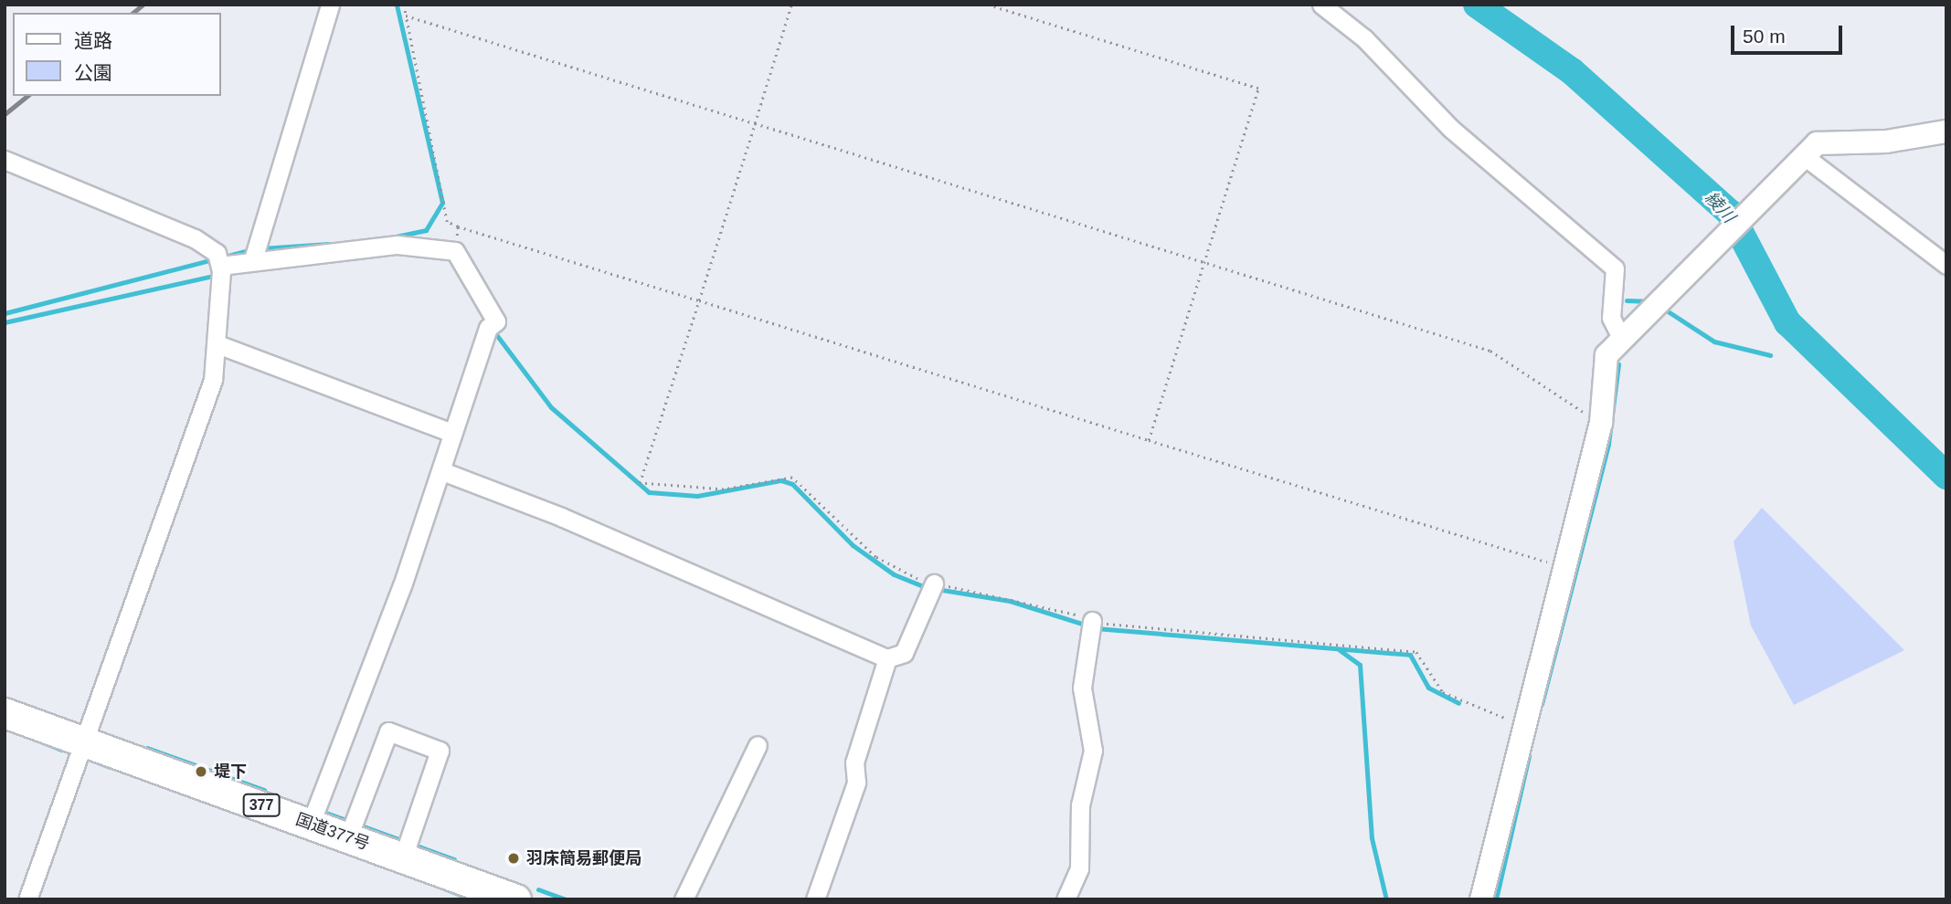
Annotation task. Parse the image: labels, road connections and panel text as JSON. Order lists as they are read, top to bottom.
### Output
{
  "streets": {
    "highway": ["377", "国道377号"]
  },
  "water": ["綾川"],
  "places": ["堤下", "羽床簡易郵便局"],
  "legend": ["道路", "公園"],
  "scale_bar": "50 m"
}
